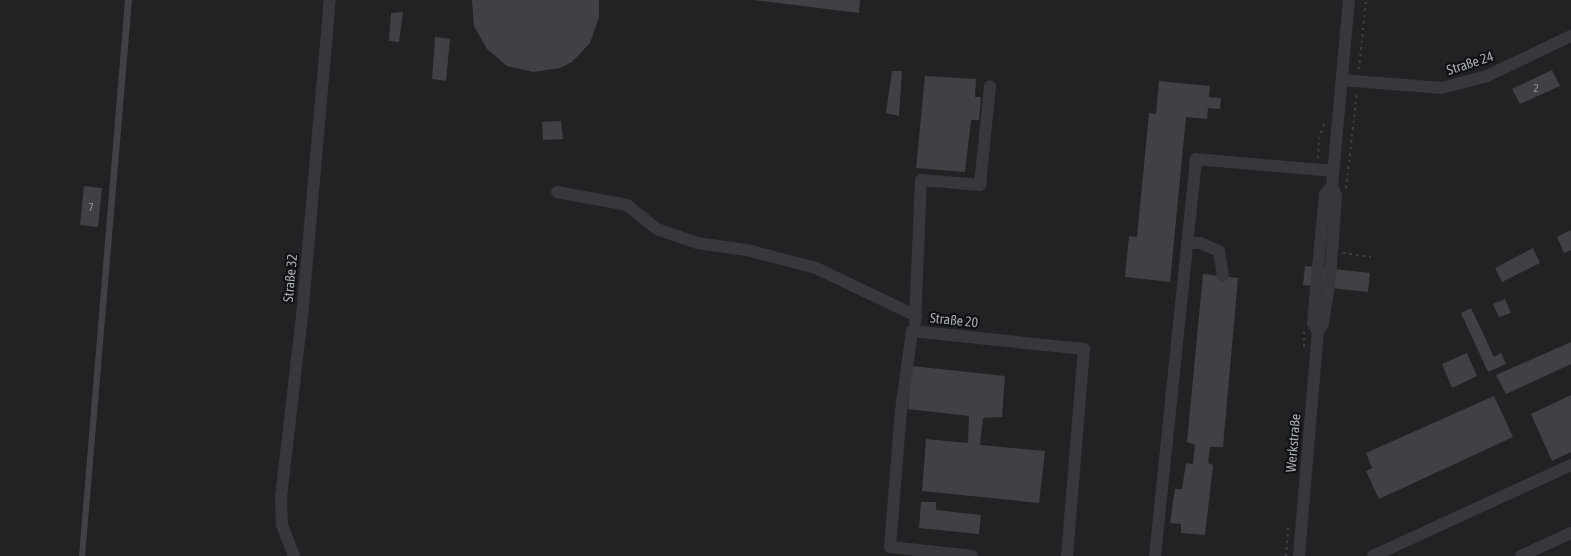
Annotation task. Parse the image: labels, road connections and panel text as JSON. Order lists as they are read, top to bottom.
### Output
{
  "streets": {
    "street": [
      "Straße 24",
      "Straße 32",
      "Straße 20",
      "Werkstraße"
    ]
  },
  "crossings": [
    ["Straße 24", "Werkstraße"]
  ],
  "house_numbers": ["2", "7"]
}
